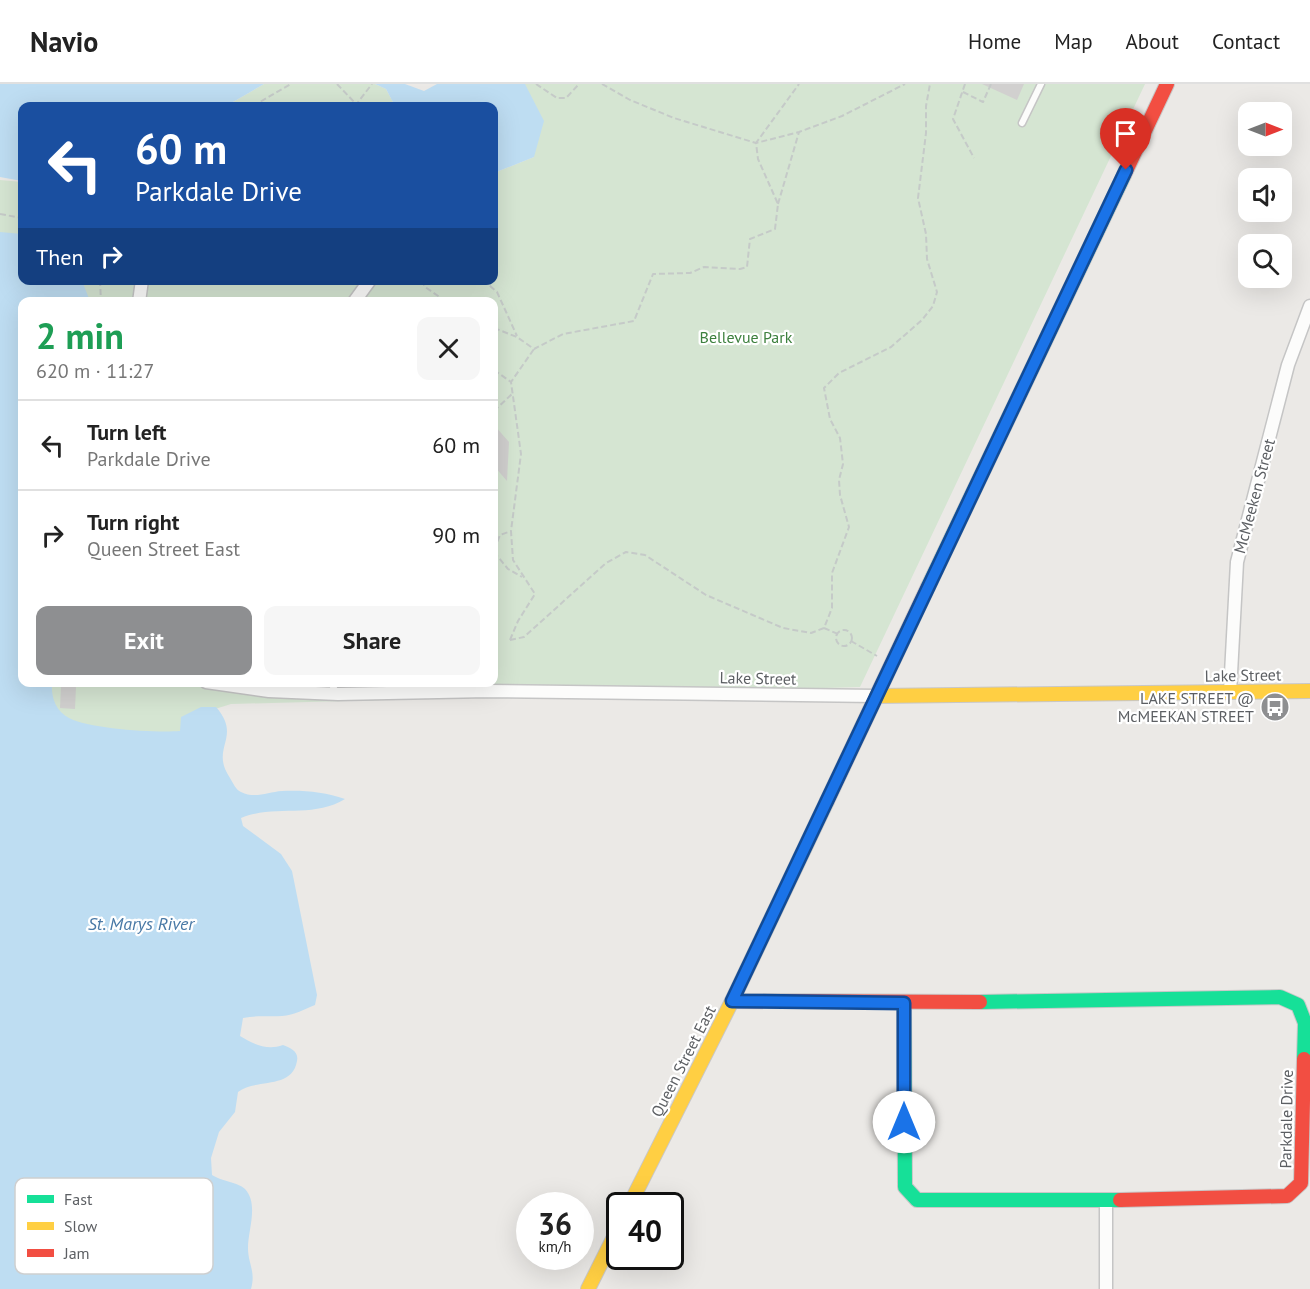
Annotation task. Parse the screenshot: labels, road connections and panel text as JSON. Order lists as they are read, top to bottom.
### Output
{
  "streets": {
    "street": [
      "McMeeken Street",
      "Lake Street",
      "Queen Street East",
      "Parkdale Drive"
    ]
  },
  "crossings": [
    ["McMeeken Street", "Lake Street"],
    ["Lake Street", "Queen Street East"],
    ["Queen Street East", "Parkdale Drive"]
  ],
  "water": ["St. Marys River"],
  "parks": ["Bellevue Park"],
  "places": {
    "bus stop": ["LAKE STREET @ McMEEKAN STREET"]
  },
  "legend": ["Fast", "Slow", "Jam"],
  "north": "right",
  "page": {
    "header": "Navio",
    "nav": [
      "Home",
      "Map",
      "About",
      "Contact"
    ],
    "turn": ["60 m", "Parkdale Drive"],
    "then": "Then",
    "heading": ["2 min", "620 m · 11:27"],
    "list": [
      {
        "name": "Turn left",
        "note": "Parkdale Drive",
        "value": "60 m"
      },
      {
        "name": "Turn right",
        "note": "Queen Street East",
        "value": "90 m"
      }
    ],
    "buttons": ["Exit", "Share"],
    "speed": "36 km/h",
    "limit": "40"
  }
}
